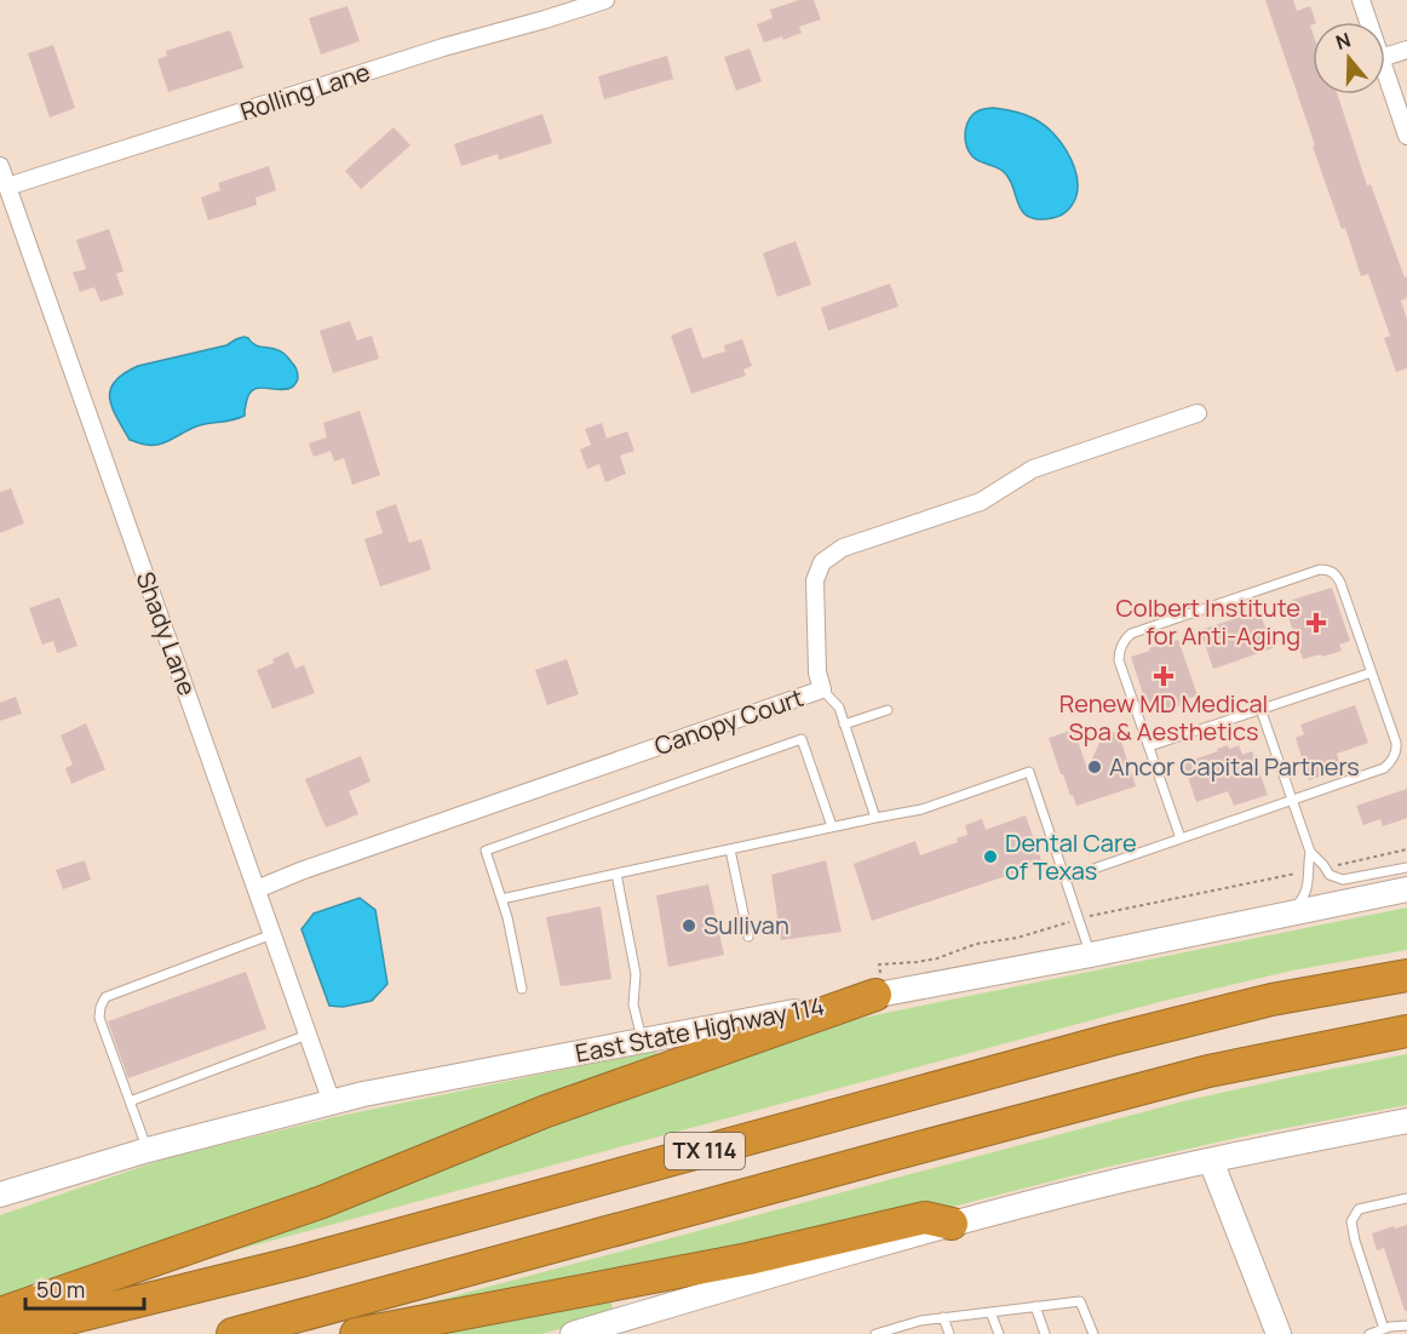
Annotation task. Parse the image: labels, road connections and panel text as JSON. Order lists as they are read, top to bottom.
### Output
{
  "streets": {
    "highway": ["TX 114"],
    "main road": ["East State Highway 114"],
    "street": ["Rolling Lane", "Shady Lane", "Canopy Court"]
  },
  "crossings": [
    ["Rolling Lane", "Shady Lane"],
    ["Shady Lane", "Canopy Court"],
    ["Shady Lane", "East State Highway 114"]
  ],
  "places": {
    "health": ["Colbert Institute for Anti-Aging", "Renew MD Medical Spa & Aesthetics"],
    "other": ["Ancor Capital Partners", "Dental Care of Texas", "Sullivan"]
  },
  "scale_bar": "50 m",
  "north": "top"
}
